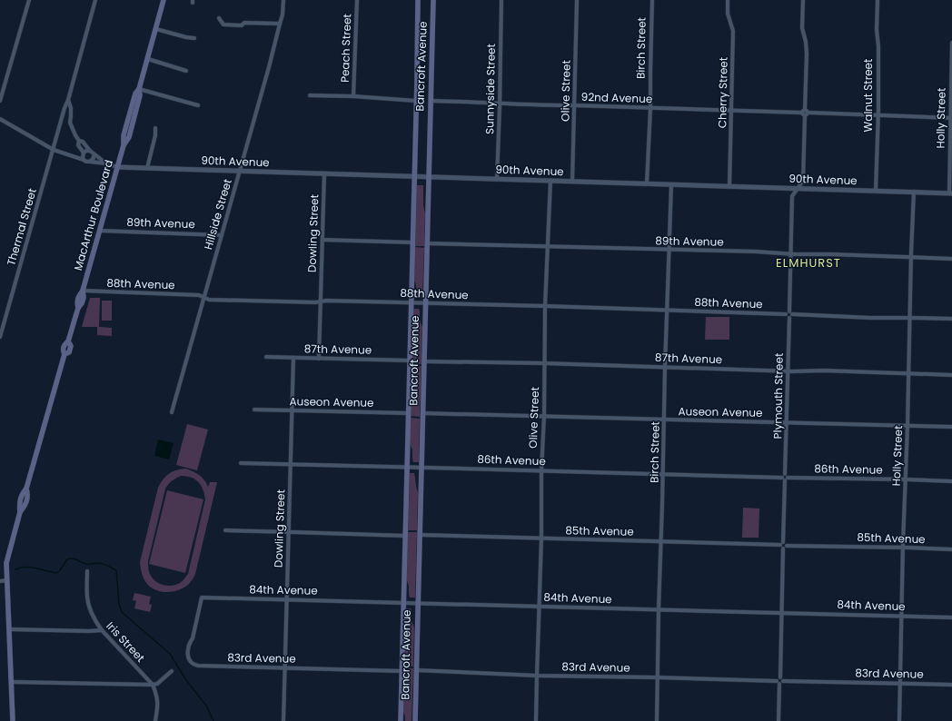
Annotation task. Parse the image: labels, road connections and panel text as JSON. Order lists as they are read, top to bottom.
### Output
{
  "streets": {
    "main road": ["Bancroft Avenue", "MacArthur Boulevard"],
    "street": [
      "Peach Street",
      "Birch Street",
      "Sunnyside Street",
      "Olive Street",
      "Cherry Street",
      "Walnut Street",
      "92nd Avenue",
      "Holly Street",
      "90th Avenue",
      "Hillside Street",
      "89th Avenue",
      "Thermal Street",
      "Dowling Street",
      "88th Avenue",
      "87th Avenue",
      "Plymouth Street",
      "Auseon Avenue",
      "86th Avenue",
      "85th Avenue",
      "84th Avenue",
      "Iris Street",
      "83rd Avenue"
    ]
  },
  "crossings": [
    ["Birch Street", "92nd Avenue"],
    ["Birch Street", "90th Avenue"],
    ["Birch Street", "89th Avenue"],
    ["Birch Street", "88th Avenue"],
    ["Birch Street", "87th Avenue"],
    ["Birch Street", "Auseon Avenue"],
    ["Birch Street", "86th Avenue"],
    ["Birch Street", "85th Avenue"],
    ["Birch Street", "84th Avenue"],
    ["Birch Street", "83rd Avenue"],
    ["Bancroft Avenue", "92nd Avenue"],
    ["Bancroft Avenue", "90th Avenue"],
    ["Bancroft Avenue", "89th Avenue"],
    ["Bancroft Avenue", "88th Avenue"],
    ["Bancroft Avenue", "87th Avenue"],
    ["Bancroft Avenue", "Auseon Avenue"],
    ["Bancroft Avenue", "86th Avenue"],
    ["Bancroft Avenue", "85th Avenue"],
    ["Bancroft Avenue", "84th Avenue"],
    ["Bancroft Avenue", "83rd Avenue"],
    ["Sunnyside Street", "92nd Avenue"],
    ["Sunnyside Street", "90th Avenue"],
    ["Olive Street", "92nd Avenue"],
    ["Olive Street", "90th Avenue"],
    ["Olive Street", "89th Avenue"],
    ["Olive Street", "88th Avenue"],
    ["Olive Street", "87th Avenue"],
    ["Olive Street", "Auseon Avenue"],
    ["Olive Street", "86th Avenue"],
    ["Olive Street", "85th Avenue"],
    ["Olive Street", "84th Avenue"],
    ["Olive Street", "83rd Avenue"],
    ["Cherry Street", "92nd Avenue"],
    ["Cherry Street", "90th Avenue"],
    ["Walnut Street", "92nd Avenue"],
    ["Walnut Street", "90th Avenue"],
    ["92nd Avenue", "Holly Street"],
    ["92nd Avenue", "Plymouth Street"],
    ["Holly Street", "90th Avenue"],
    ["Holly Street", "89th Avenue"],
    ["Holly Street", "87th Avenue"],
    ["Holly Street", "Auseon Avenue"],
    ["Holly Street", "86th Avenue"],
    ["Holly Street", "85th Avenue"],
    ["Holly Street", "84th Avenue"],
    ["Holly Street", "83rd Avenue"],
    ["90th Avenue", "Hillside Street"],
    ["90th Avenue", "MacArthur Boulevard"],
    ["90th Avenue", "Thermal Street"],
    ["90th Avenue", "Dowling Street"],
    ["90th Avenue", "Plymouth Street"],
    ["Hillside Street", "89th Avenue"],
    ["Hillside Street", "88th Avenue"],
    ["MacArthur Boulevard", "89th Avenue"],
    ["MacArthur Boulevard", "88th Avenue"],
    ["89th Avenue", "Plymouth Street"],
    ["Dowling Street", "88th Avenue"],
    ["Dowling Street", "87th Avenue"],
    ["Dowling Street", "Auseon Avenue"],
    ["Dowling Street", "86th Avenue"],
    ["Dowling Street", "84th Avenue"],
    ["Dowling Street", "83rd Avenue"],
    ["88th Avenue", "Plymouth Street"],
    ["87th Avenue", "Plymouth Street"],
    ["Plymouth Street", "Auseon Avenue"],
    ["Plymouth Street", "86th Avenue"],
    ["Plymouth Street", "85th Avenue"],
    ["84th Avenue", "83rd Avenue"]
  ],
  "districts": ["ELMHURST"]
}
